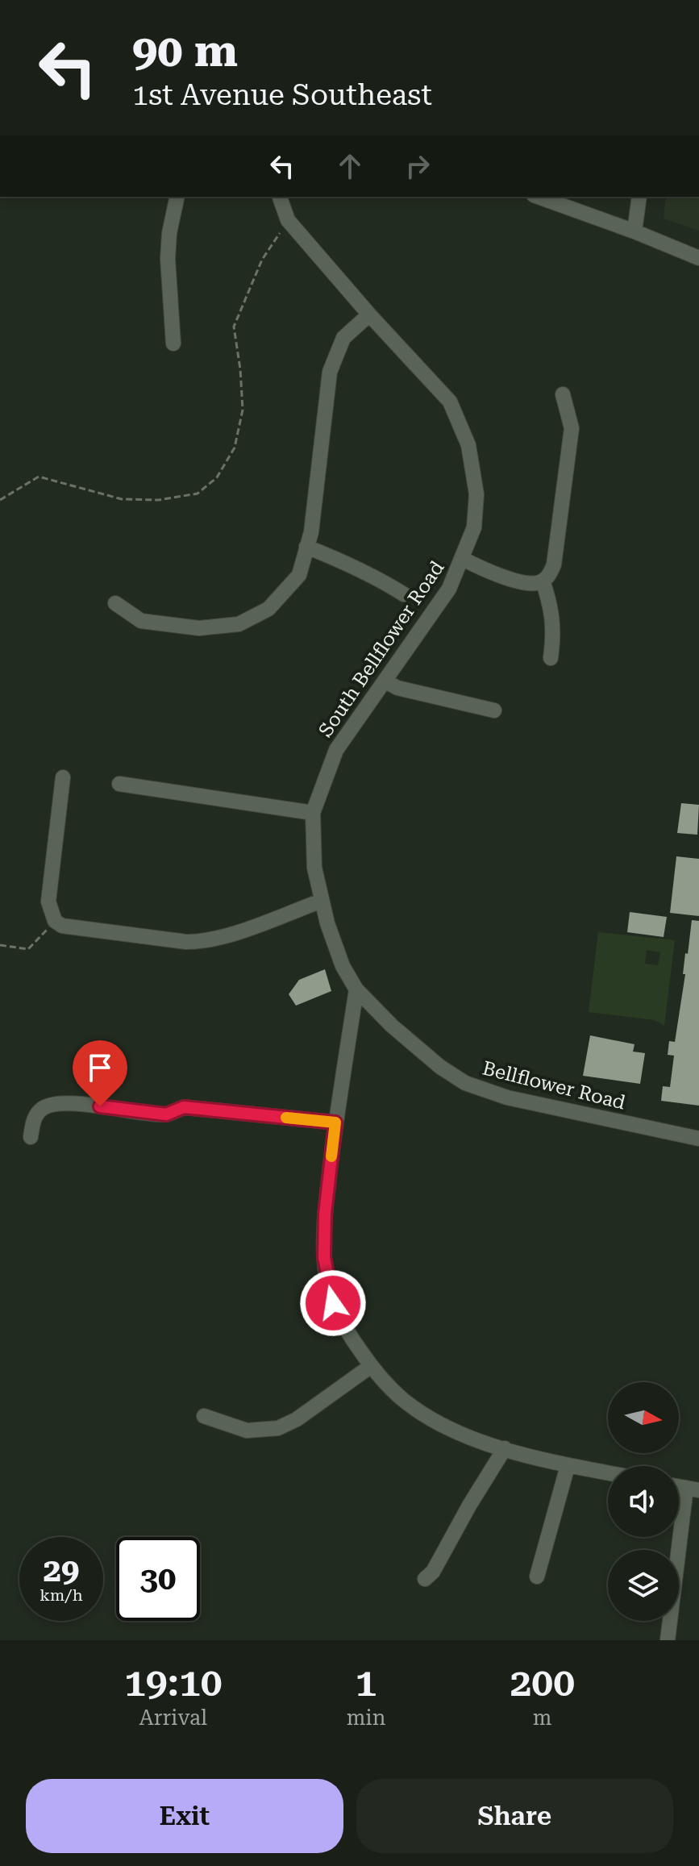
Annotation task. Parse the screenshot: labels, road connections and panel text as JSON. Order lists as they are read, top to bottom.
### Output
{
  "streets": {
    "street": ["South Bellflower Road", "Bellflower Road"]
  },
  "crossings": [
    ["South Bellflower Road", "Bellflower Road"]
  ],
  "north": "right",
  "page": {
    "turn": ["90 m", "1st Avenue Southeast"],
    "speed": "29 km/h",
    "limit": "30",
    "eta": [
      "19:10",
      "Arrival",
      "1",
      "min",
      "200",
      "m"
    ],
    "buttons": ["Exit", "Share"]
  }
}
